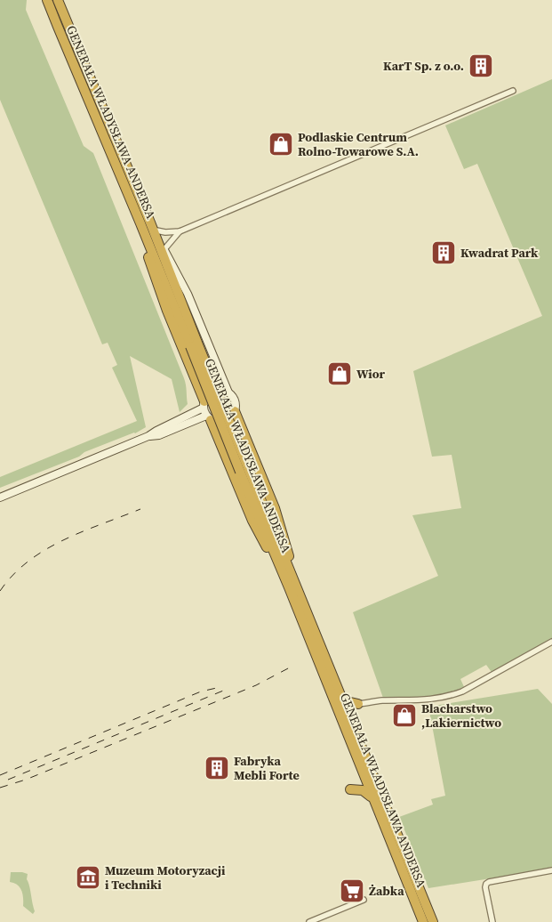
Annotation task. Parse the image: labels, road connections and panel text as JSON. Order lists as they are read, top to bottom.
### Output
{
  "streets": {
    "highway": ["GENERAŁA WŁADYSŁAWA ANDERSA"]
  },
  "places": {
    "building": ["KarT Sp. z o.o.", "Kwadrat Park", "Fabryka Mebli Forte"],
    "shop": ["Podlaskie Centrum Rolno-Towarowe S.A.", "Wior", "Blacharstwo ,Lakiernictwo"],
    "museum": ["Muzeum Motoryzacji i Techniki"],
    "supermarket": ["Żabka"]
  }
}
